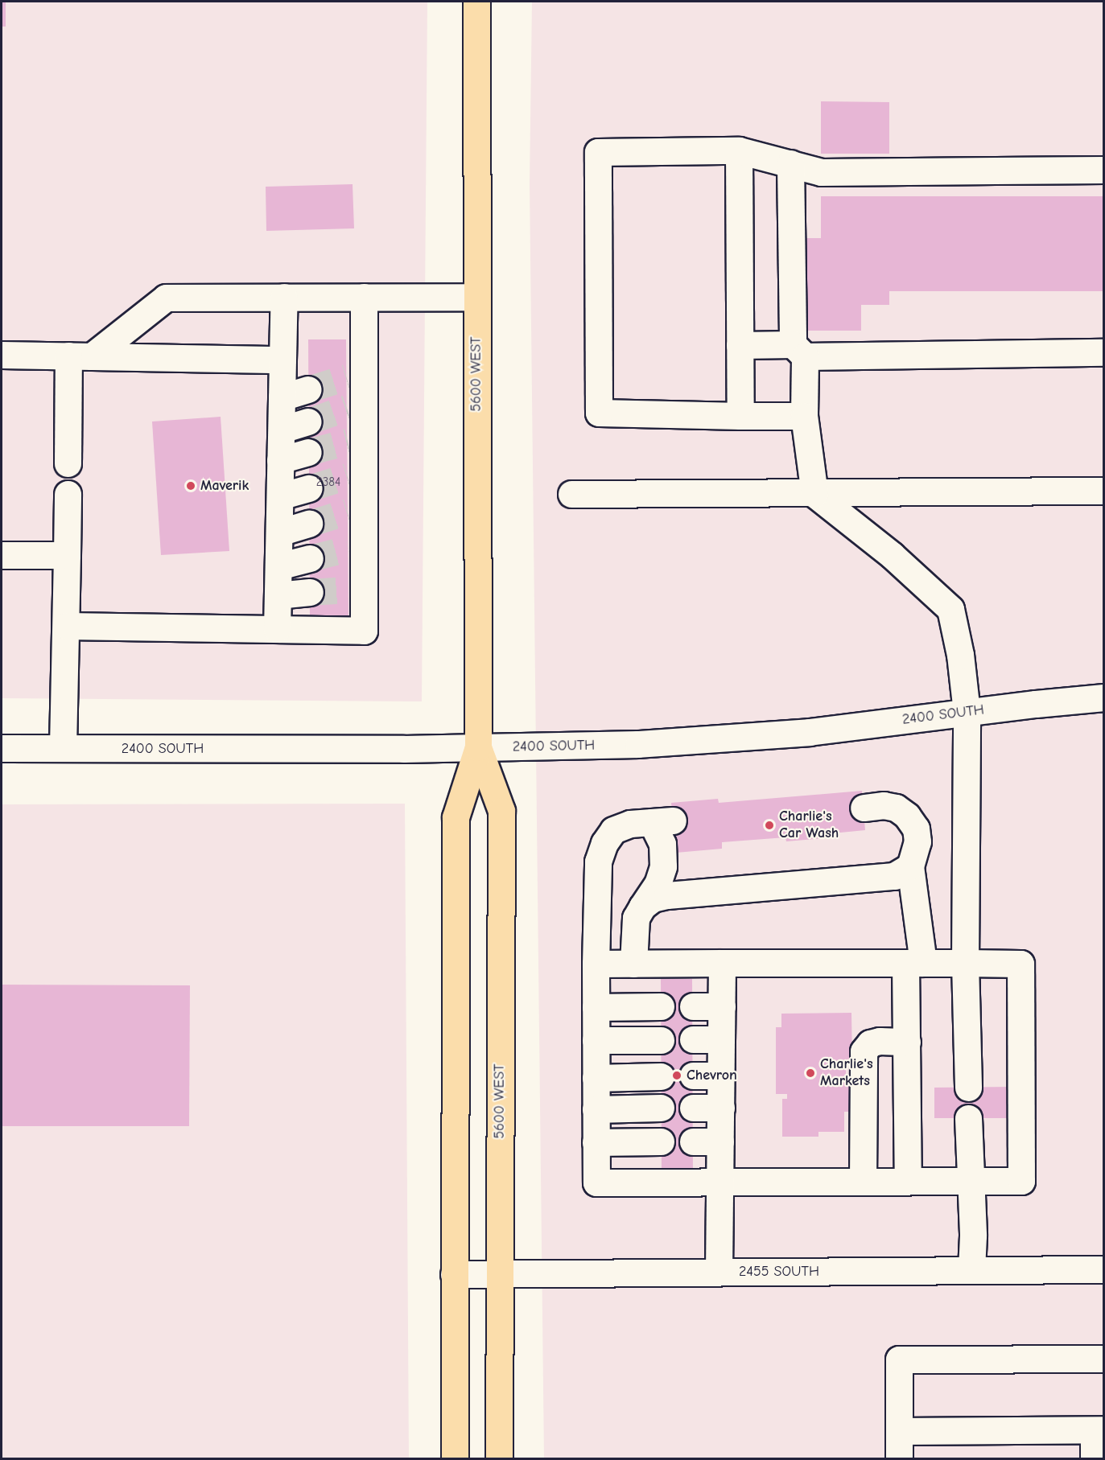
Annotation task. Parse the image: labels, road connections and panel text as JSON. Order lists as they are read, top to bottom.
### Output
{
  "streets": {
    "main road": ["5600 WEST"],
    "street": ["2400 SOUTH", "2455 SOUTH"]
  },
  "crossings": [
    ["5600 WEST", "2400 SOUTH"],
    ["5600 WEST", "2455 SOUTH"]
  ],
  "places": [
    "Maverik",
    "Charlie's Car Wash",
    "Charlie's Markets",
    "Chevron"
  ],
  "house_numbers": ["2384"]
}
